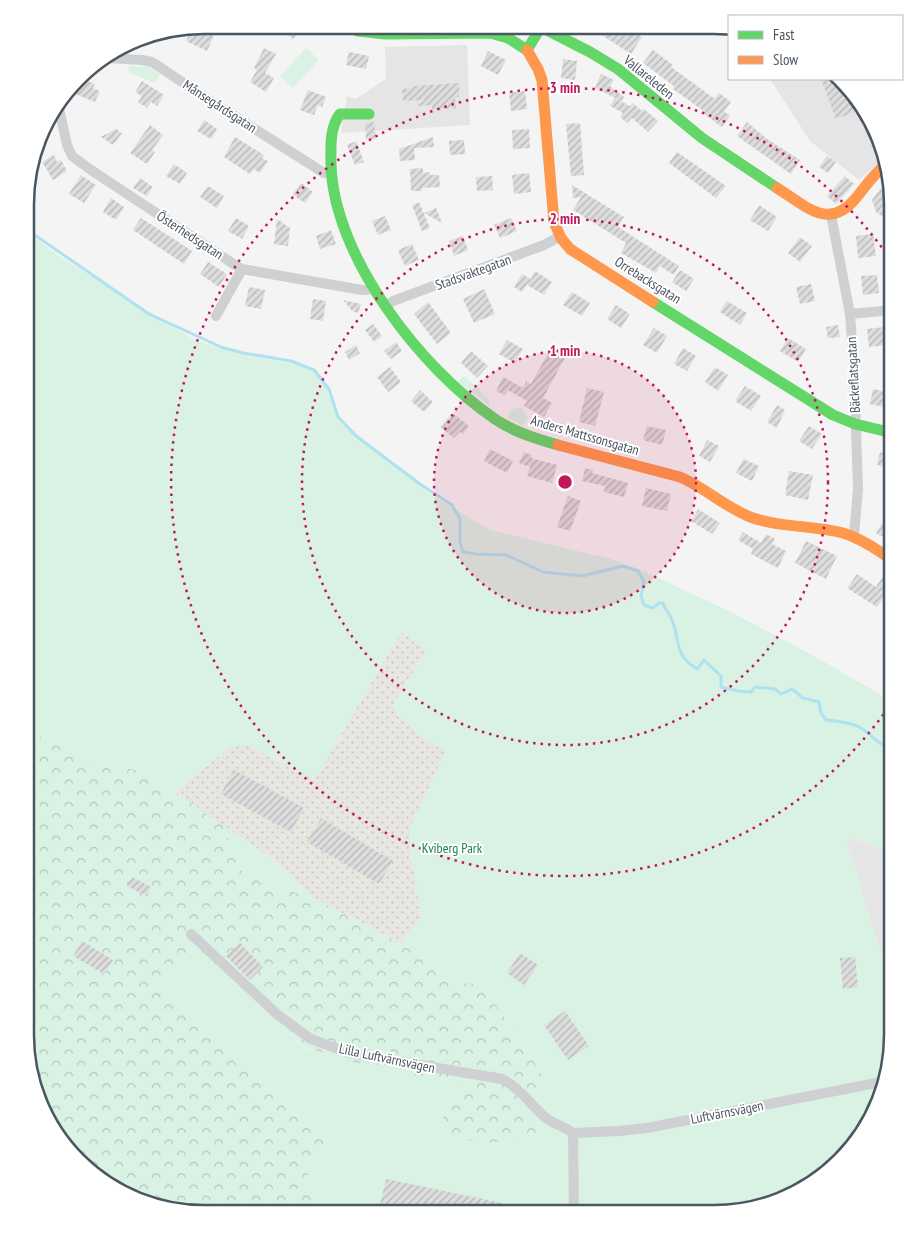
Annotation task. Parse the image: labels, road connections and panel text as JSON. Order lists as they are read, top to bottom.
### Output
{
  "streets": {
    "street": [
      "Vallareleden",
      "Månsegårdsgatan",
      "Österhedsgatan",
      "Stadsvaktegatan",
      "Orrebacksgatan",
      "Bäckeflatsgatan",
      "Anders Mattssonsgatan",
      "Lilla Luftvärnsvägen",
      "Luftvärnsvägen"
    ]
  },
  "crossings": [
    ["Vallareleden", "Bäckeflatsgatan"],
    ["Månsegårdsgatan", "Anders Mattssonsgatan"],
    ["Österhedsgatan", "Anders Mattssonsgatan"],
    ["Stadsvaktegatan", "Orrebacksgatan"],
    ["Stadsvaktegatan", "Anders Mattssonsgatan"],
    ["Orrebacksgatan", "Bäckeflatsgatan"],
    ["Bäckeflatsgatan", "Anders Mattssonsgatan"],
    ["Lilla Luftvärnsvägen", "Luftvärnsvägen"]
  ],
  "parks": ["Kviberg Park"],
  "legend": ["Fast", "Slow"],
  "rings": ["3 min", "2 min", "1 min"]
}
